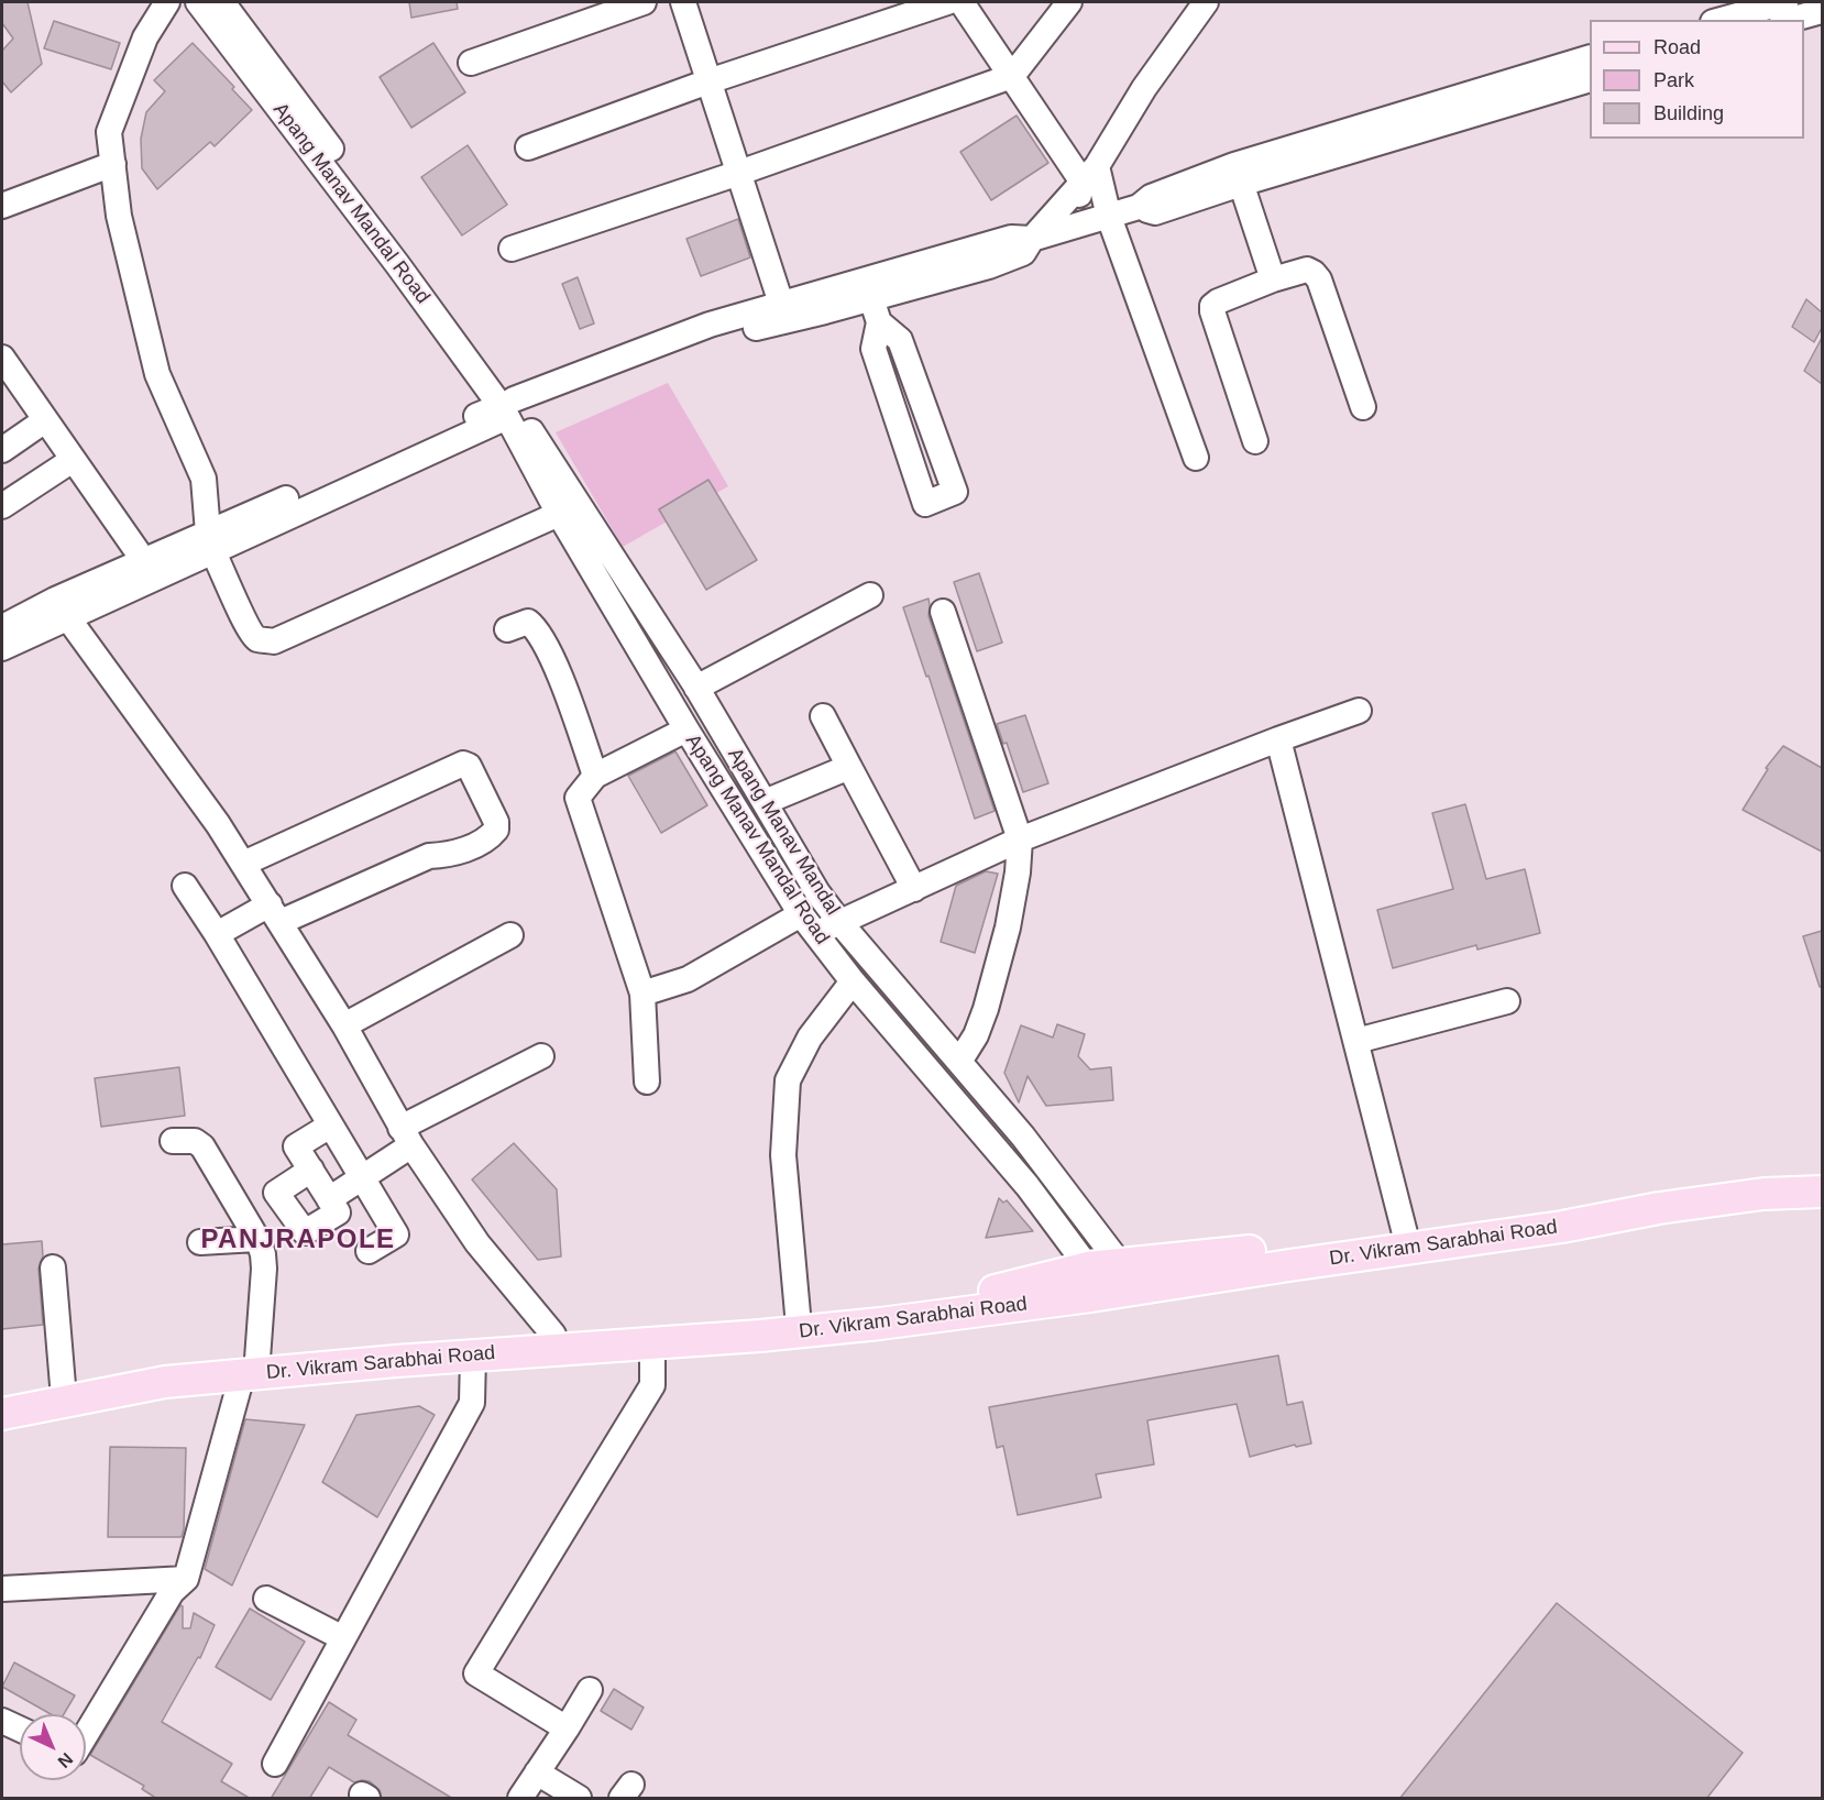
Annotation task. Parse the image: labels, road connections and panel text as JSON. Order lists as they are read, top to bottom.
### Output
{
  "streets": {
    "main road": ["Dr. Vikram Sarabhai Road"],
    "street": ["Apang Manav Mandal Road", "Apang Manav Mandal"]
  },
  "crossings": [
    ["Apang Manav Mandal Road", "Apang Manav Mandal"],
    ["Apang Manav Mandal Road", "Dr. Vikram Sarabhai Road"],
    ["Apang Manav Mandal", "Dr. Vikram Sarabhai Road"]
  ],
  "districts": ["PANJRAPOLE"],
  "legend": ["Road", "Park", "Building"],
  "north": "bottom right"
}
